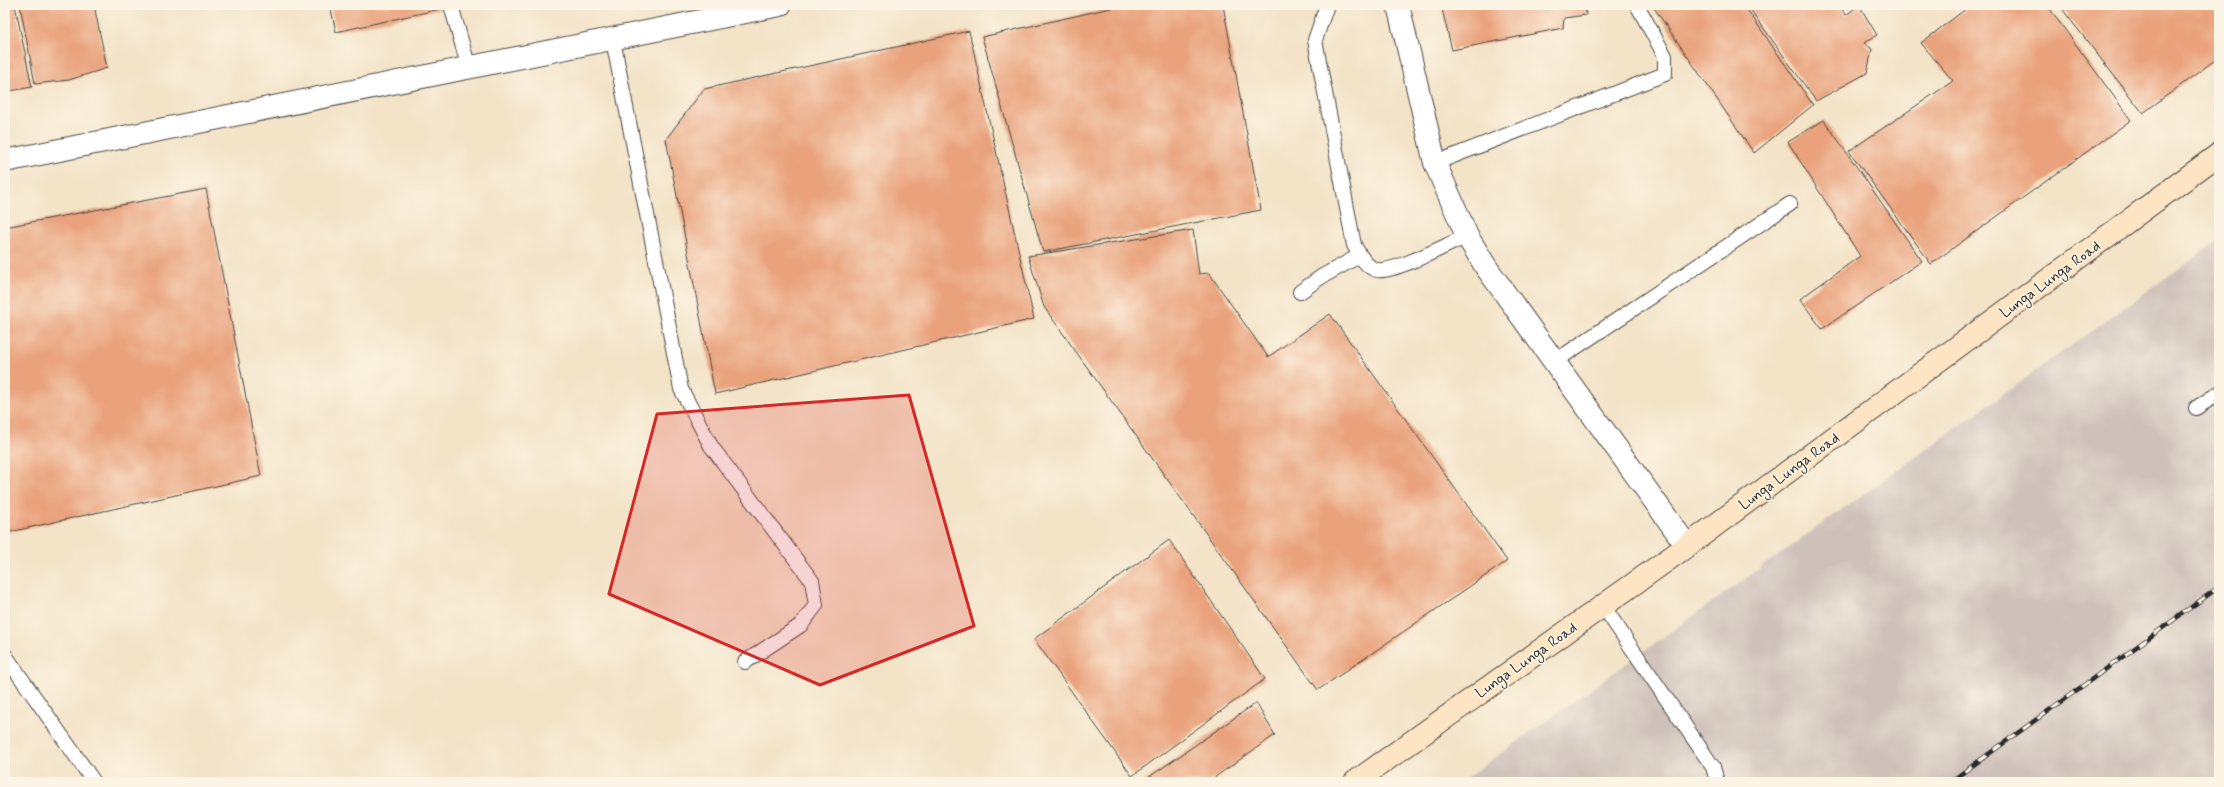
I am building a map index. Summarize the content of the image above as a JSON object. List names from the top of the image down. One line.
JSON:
{"streets":{"main road":["Lunga Lunga Road"]}}
